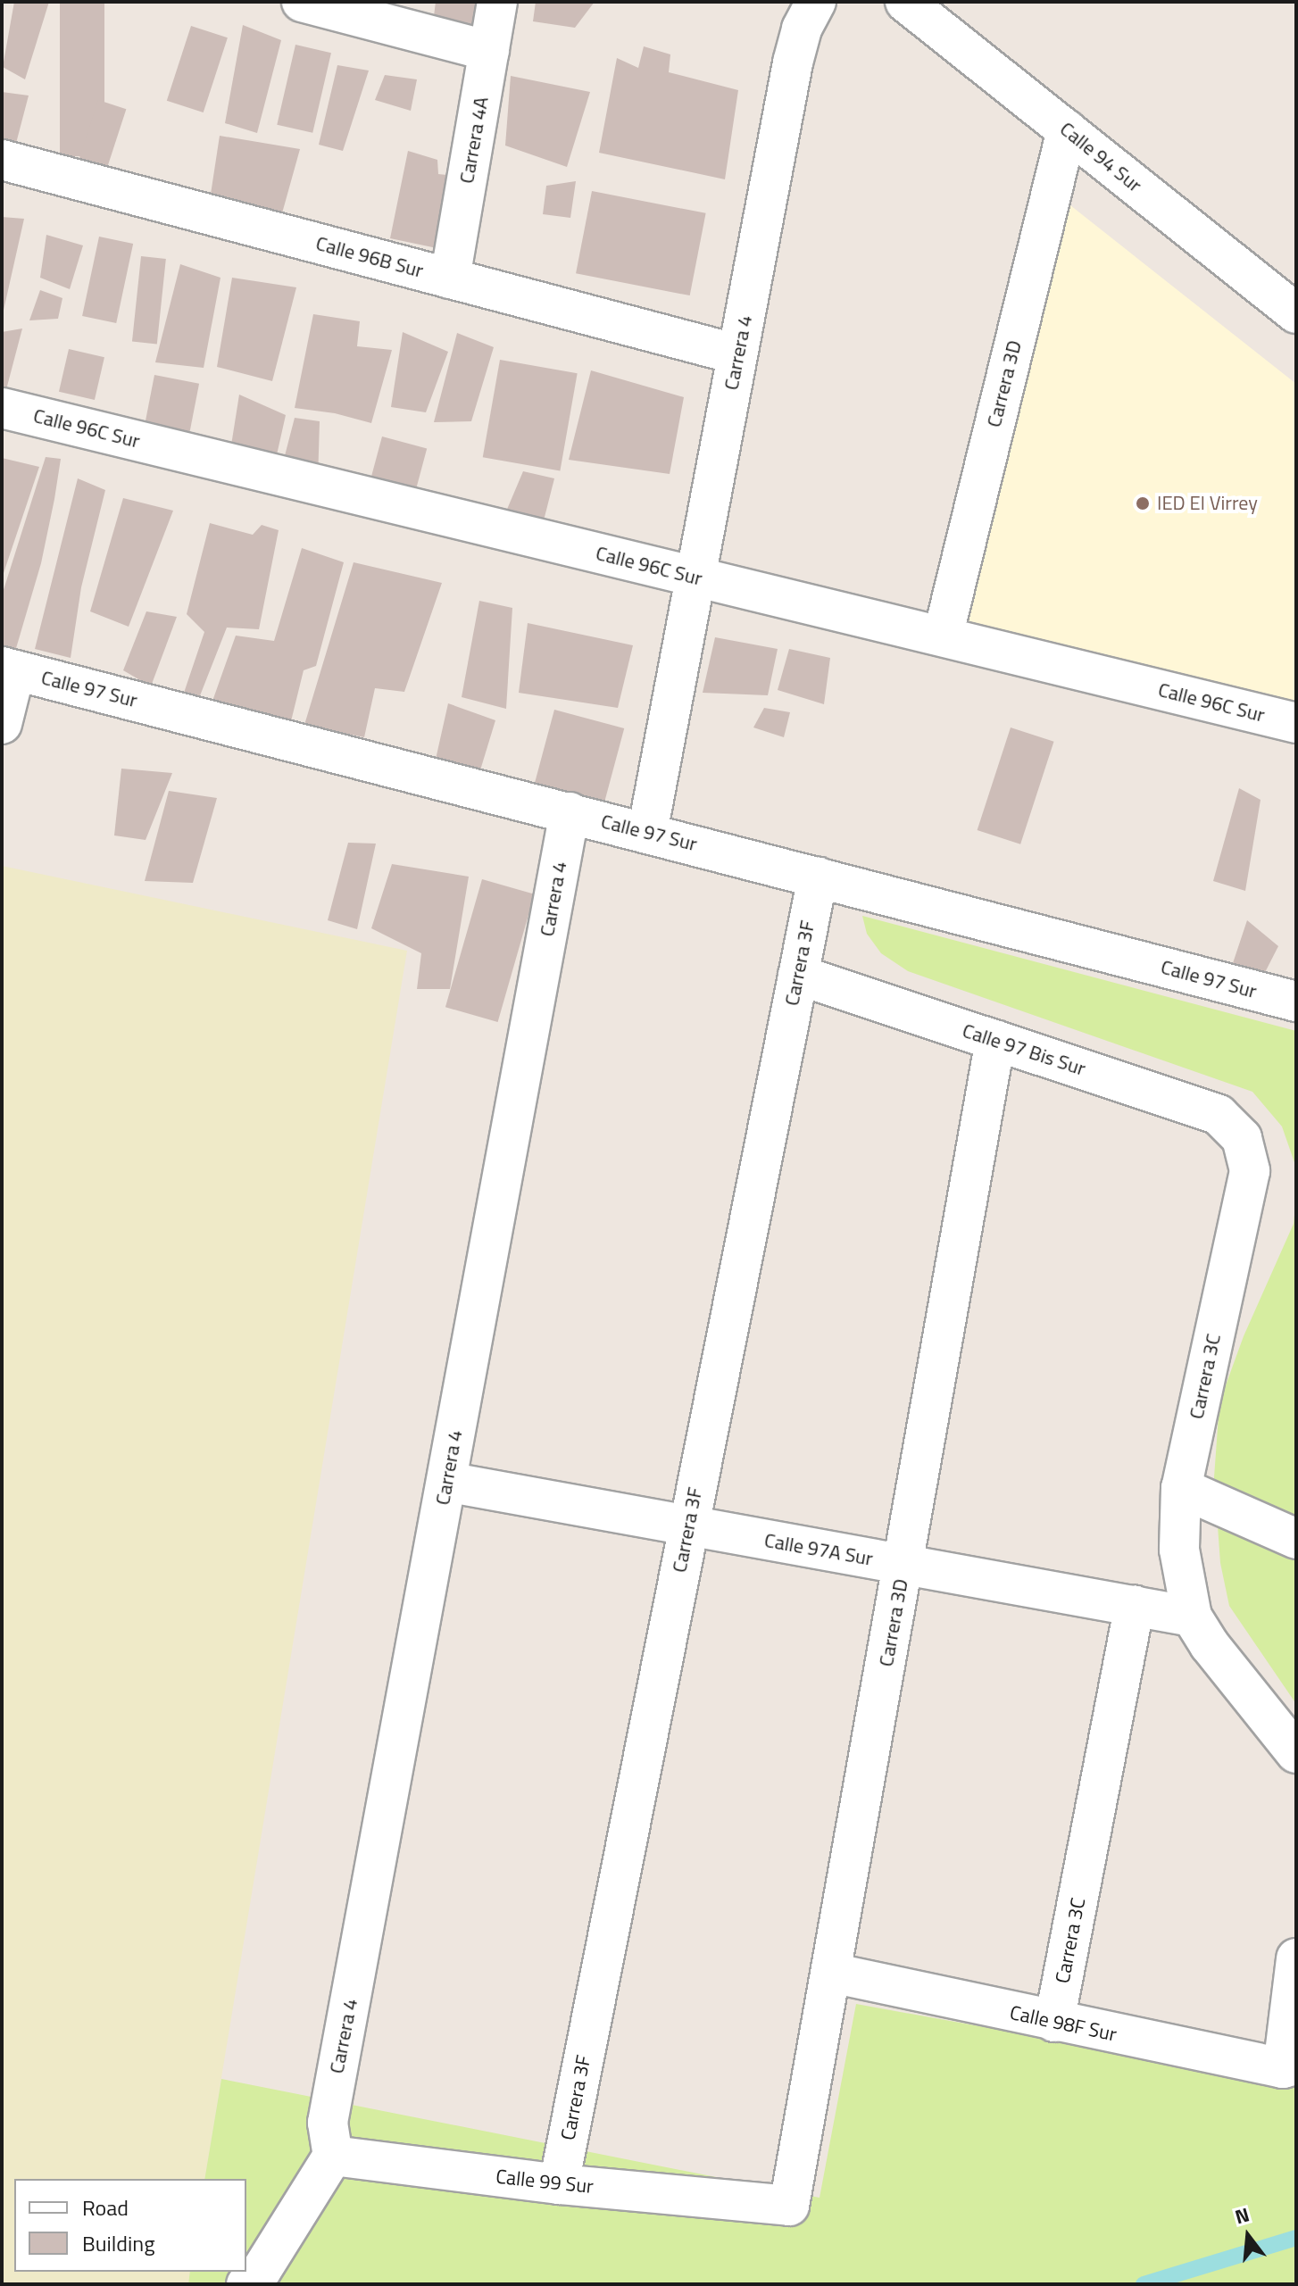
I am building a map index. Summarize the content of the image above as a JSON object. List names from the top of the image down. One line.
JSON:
{"streets":{"street":["Carrera 4A","Calle 94 Sur","Calle 96B Sur","Carrera 4","Carrera 3D","Calle 96C Sur","Calle 97 Sur","Carrera 3F","Calle 97 Bis Sur","Carrera 3C","Calle 97A Sur","Calle 98F Sur","Calle 99 Sur"]},"crossings":[["Carrera 4A","Calle 96B Sur"],["Calle 94 Sur","Carrera 3D"],["Calle 96B Sur","Carrera 4"],["Carrera 4","Calle 96C Sur"],["Carrera 4","Calle 97 Sur"],["Carrera 4","Calle 97A Sur"],["Carrera 4","Calle 99 Sur"],["Carrera 3D","Calle 96C Sur"],["Carrera 3D","Calle 97 Bis Sur"],["Carrera 3D","Calle 97A Sur"],["Carrera 3D","Calle 98F Sur"],["Carrera 3D","Calle 99 Sur"],["Calle 97 Sur","Carrera 3F"],["Carrera 3F","Calle 97 Bis Sur"],["Carrera 3F","Calle 97A Sur"],["Carrera 3F","Calle 99 Sur"],["Calle 97 Bis Sur","Carrera 3C"],["Carrera 3C","Calle 97A Sur"],["Carrera 3C","Calle 98F Sur"]],"places":["IED El Virrey"],"legend":["Road","Building"],"north":"top"}
